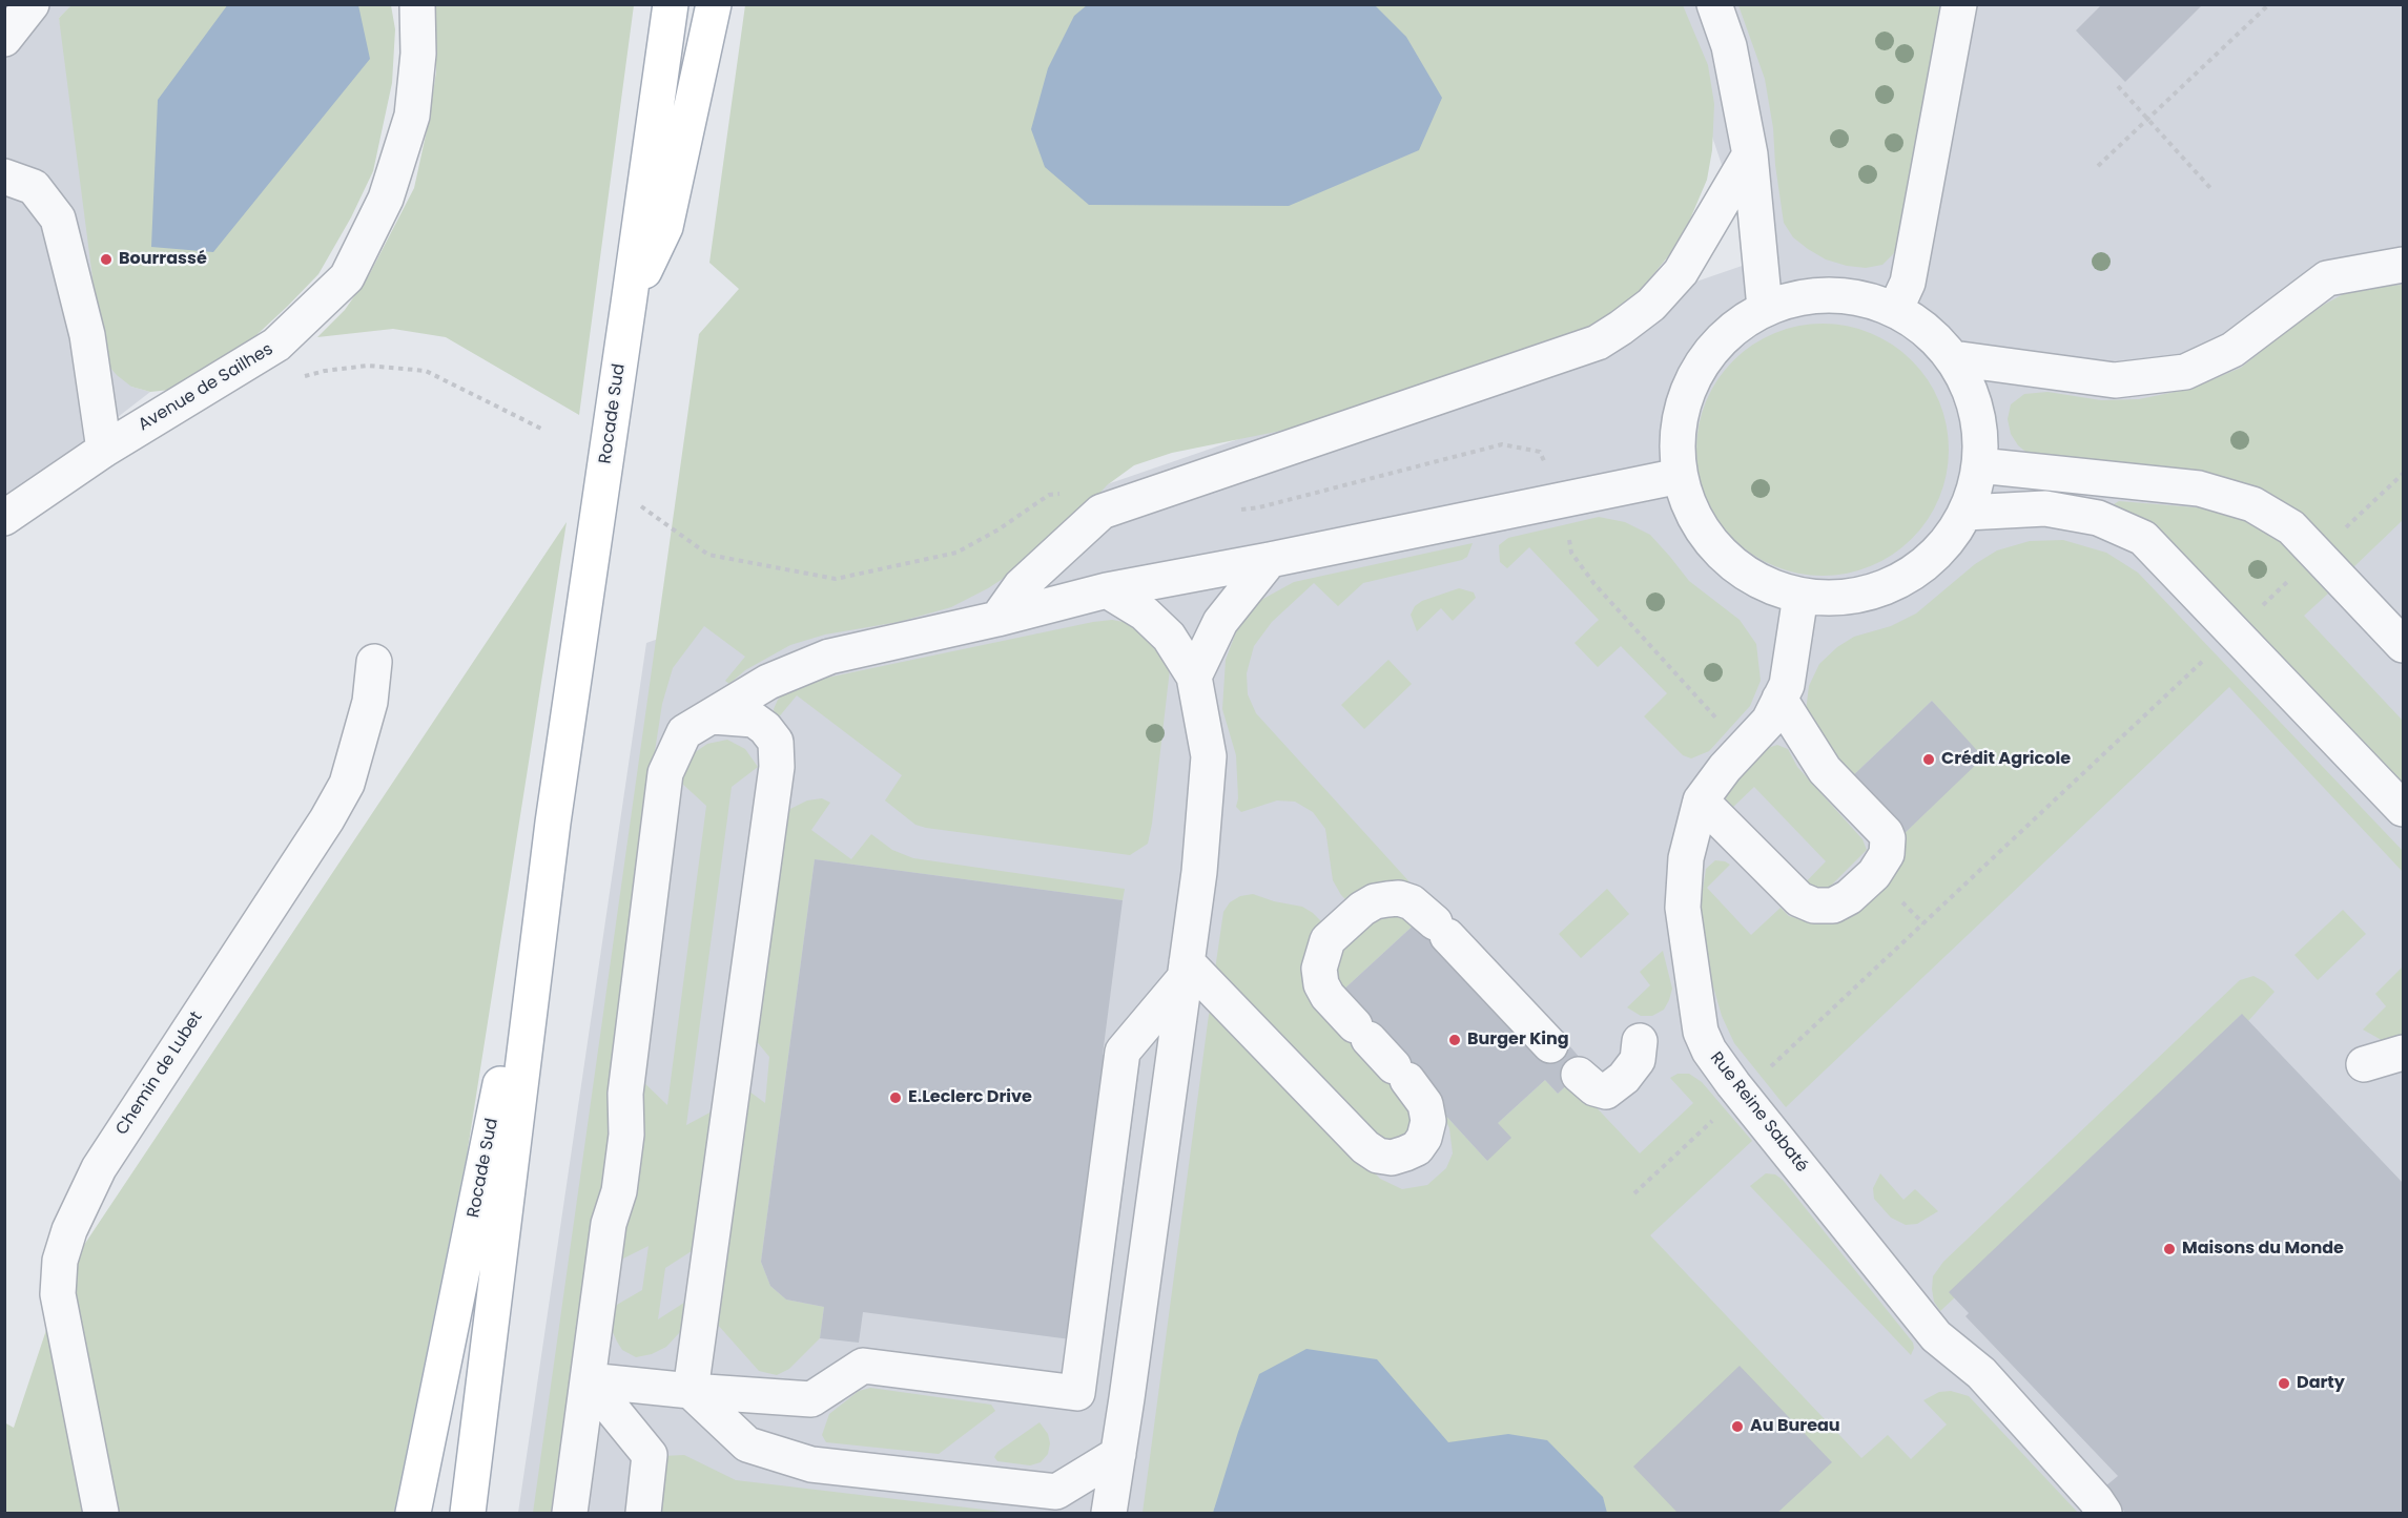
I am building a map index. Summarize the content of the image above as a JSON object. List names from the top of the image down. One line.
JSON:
{"streets":{"main road":["Rocade Sud"],"street":["Avenue de Sailhes","Chemin de Lubet","Rue Reine Sabaté"]},"places":["Bourrassé","Crédit Agricole","Burger King","E.Leclerc Drive","Maisons du Monde","Darty","Au Bureau"]}
